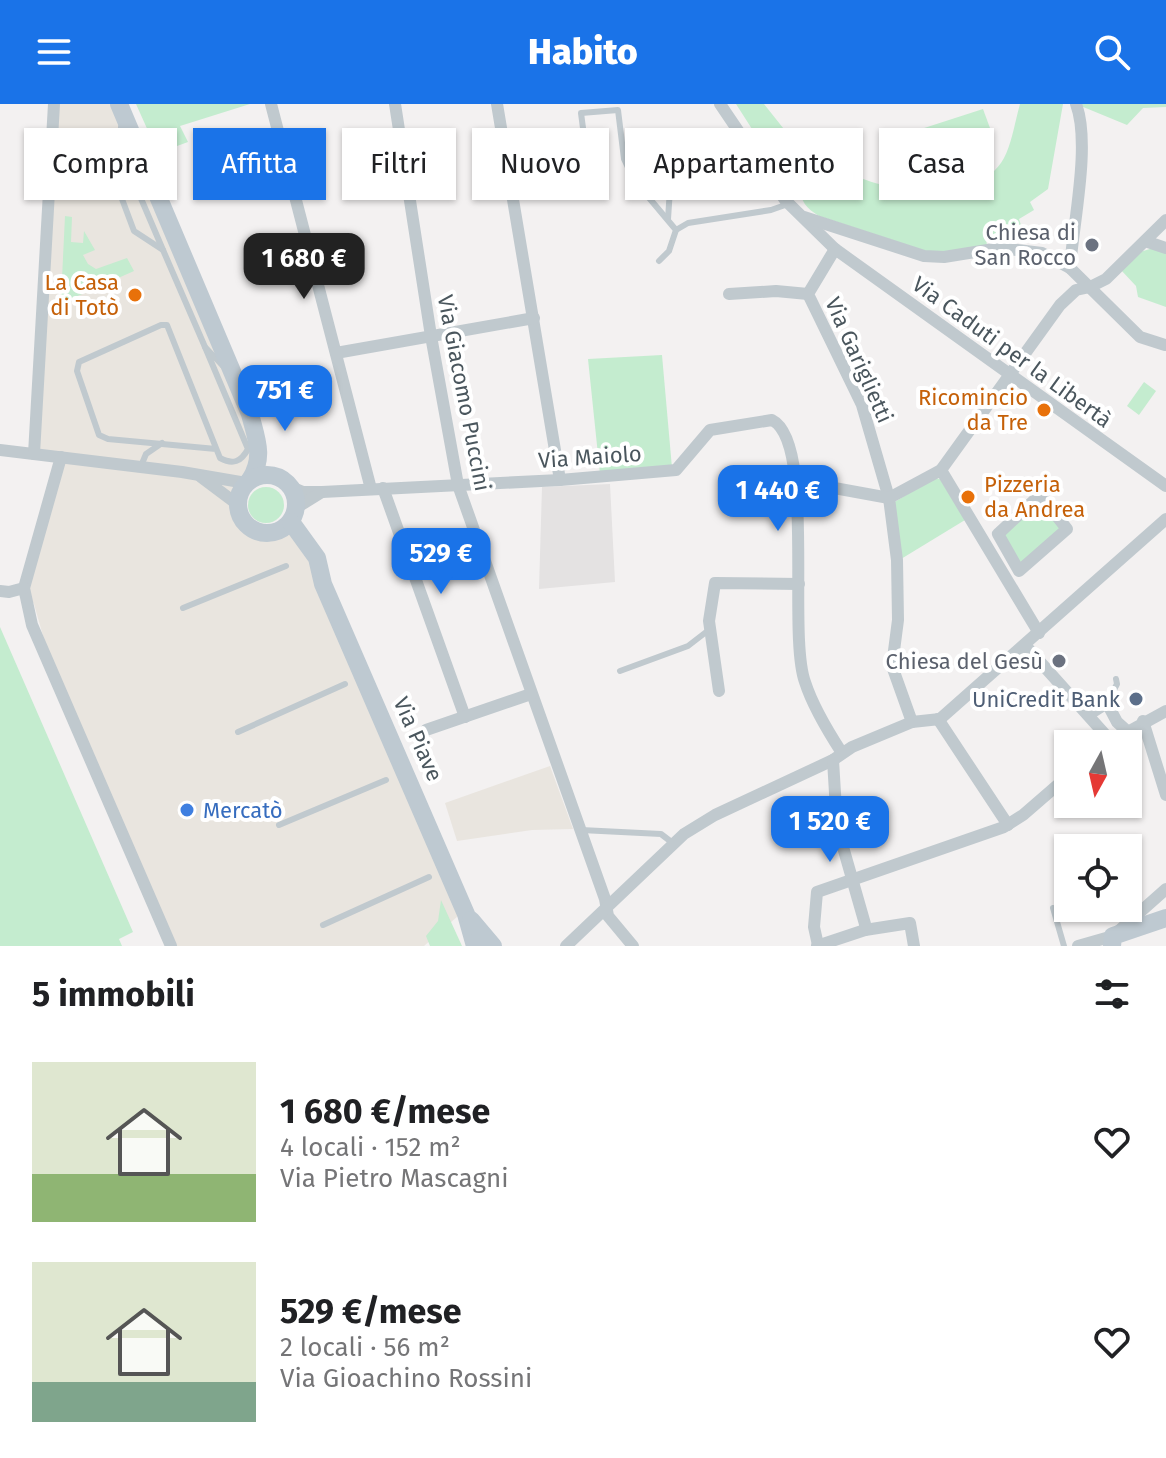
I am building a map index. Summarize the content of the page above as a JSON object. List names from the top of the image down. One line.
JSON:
{"streets":{"main road":["Via Piave"],"street":["Via Caduti per la Libertà","Via Gariglietti","Via Giacomo Puccini","Via Maiolo"]},"crossings":[["Via Caduti per la Libertà","Via Gariglietti"],["Via Giacomo Puccini","Via Maiolo"],["Via Maiolo","Via Piave"]],"places":["Chiesa di San Rocco","La Casa di Totò","Ricomincio da Tre","Pizzeria da Andrea","Chiesa del Gesù","UniCredit Bank","Mercatò"],"north":"bottom","page":{"header":"Habito","chip":["Compra","Affitta","Filtri","Nuovo","Appartamento","Casa"],"price":["1 680 €","751 €","1 440 €","529 €","1 520 €"],"heading":"5 immobili","list":[{"name":"1 680 €/mese","note":"4 locali · 152 m² · Via Pietro Mascagni"},{"name":"529 €/mese","note":"2 locali · 56 m² · Via Gioachino Rossini"}]}}
